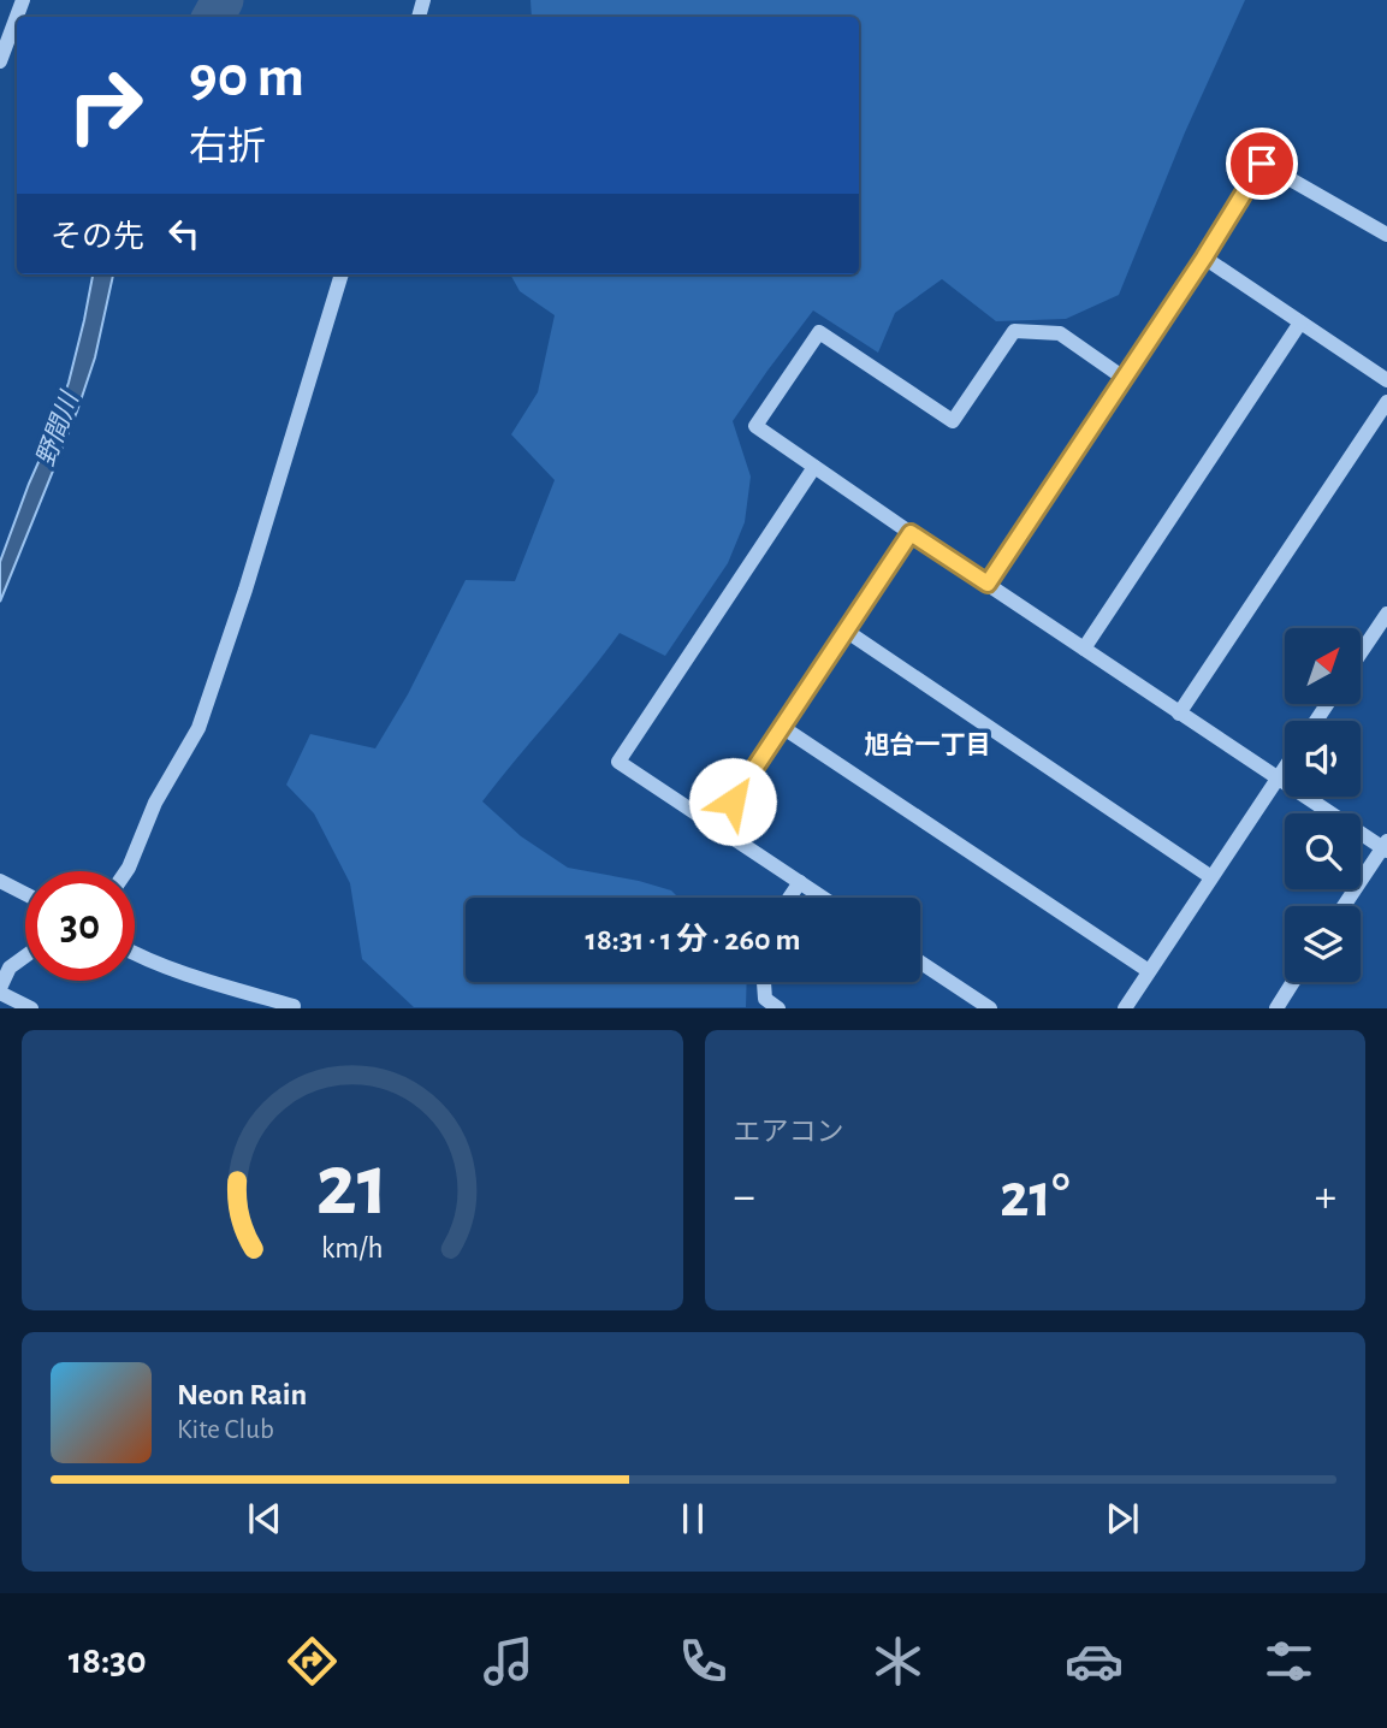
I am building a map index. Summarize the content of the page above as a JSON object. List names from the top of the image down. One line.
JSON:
{"districts":["旭台一丁目"],"water":["野間川"],"north":"top right","page":{"turn":["90 m","右折"],"then":"その先","limit":"30","trip":"18:31 · 1 分 · 260 m","tile":"エアコン","heat":["−","21°","+"],"song":["Neon Rain","Kite Club"],"tabs":"18:30","gauge":["21","km/h"]}}
